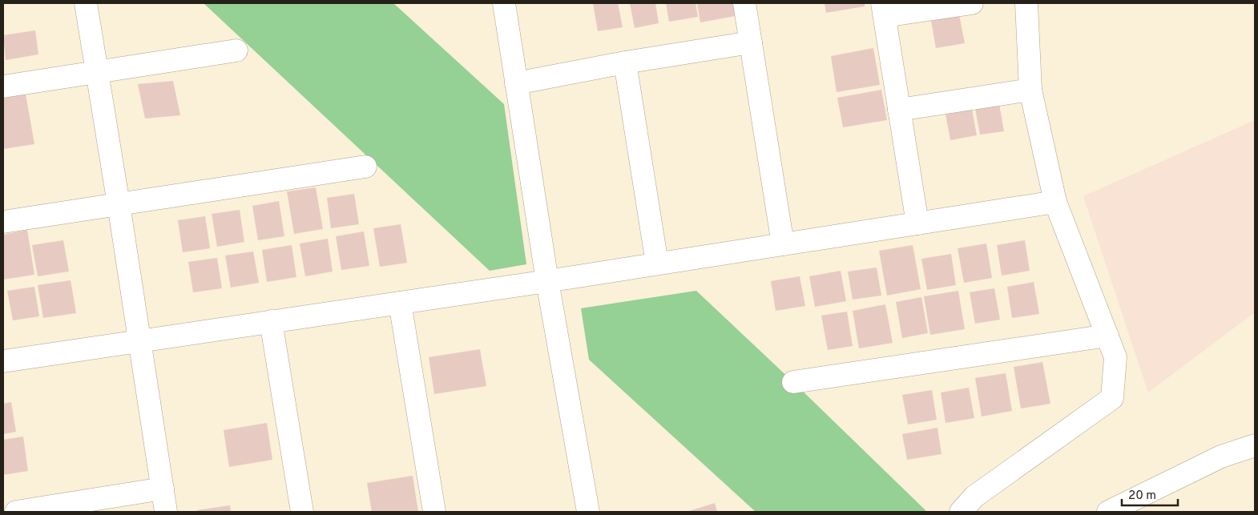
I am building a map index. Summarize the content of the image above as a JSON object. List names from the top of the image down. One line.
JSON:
{"scale_bar":"20 m"}
